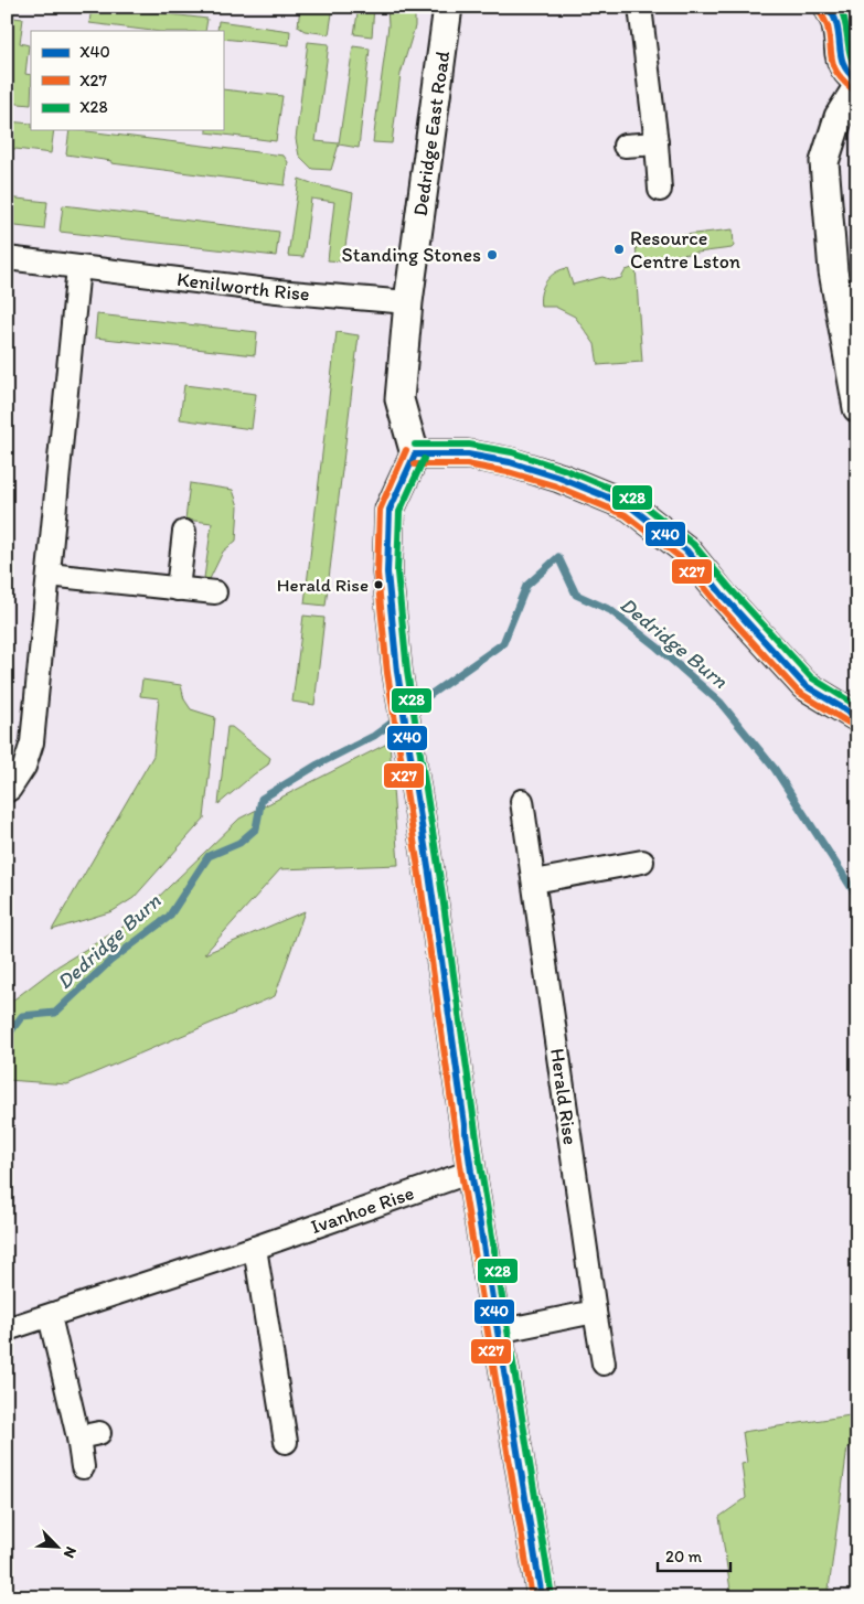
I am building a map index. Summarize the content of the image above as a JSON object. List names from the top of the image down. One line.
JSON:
{"streets":{"street":["Dedridge East Road","Kenilworth Rise","Herald Rise","Ivanhoe Rise"]},"crossings":[["Dedridge East Road","Kenilworth Rise"]],"water":["Dedridge Burn"],"places":["Resource Centre Lston","Standing Stones","Herald Rise"],"lines":["transit line X40","transit line X28","transit line X27"],"legend":["X40","X27","X28"],"scale_bar":"20 m","north":"bottom right"}
